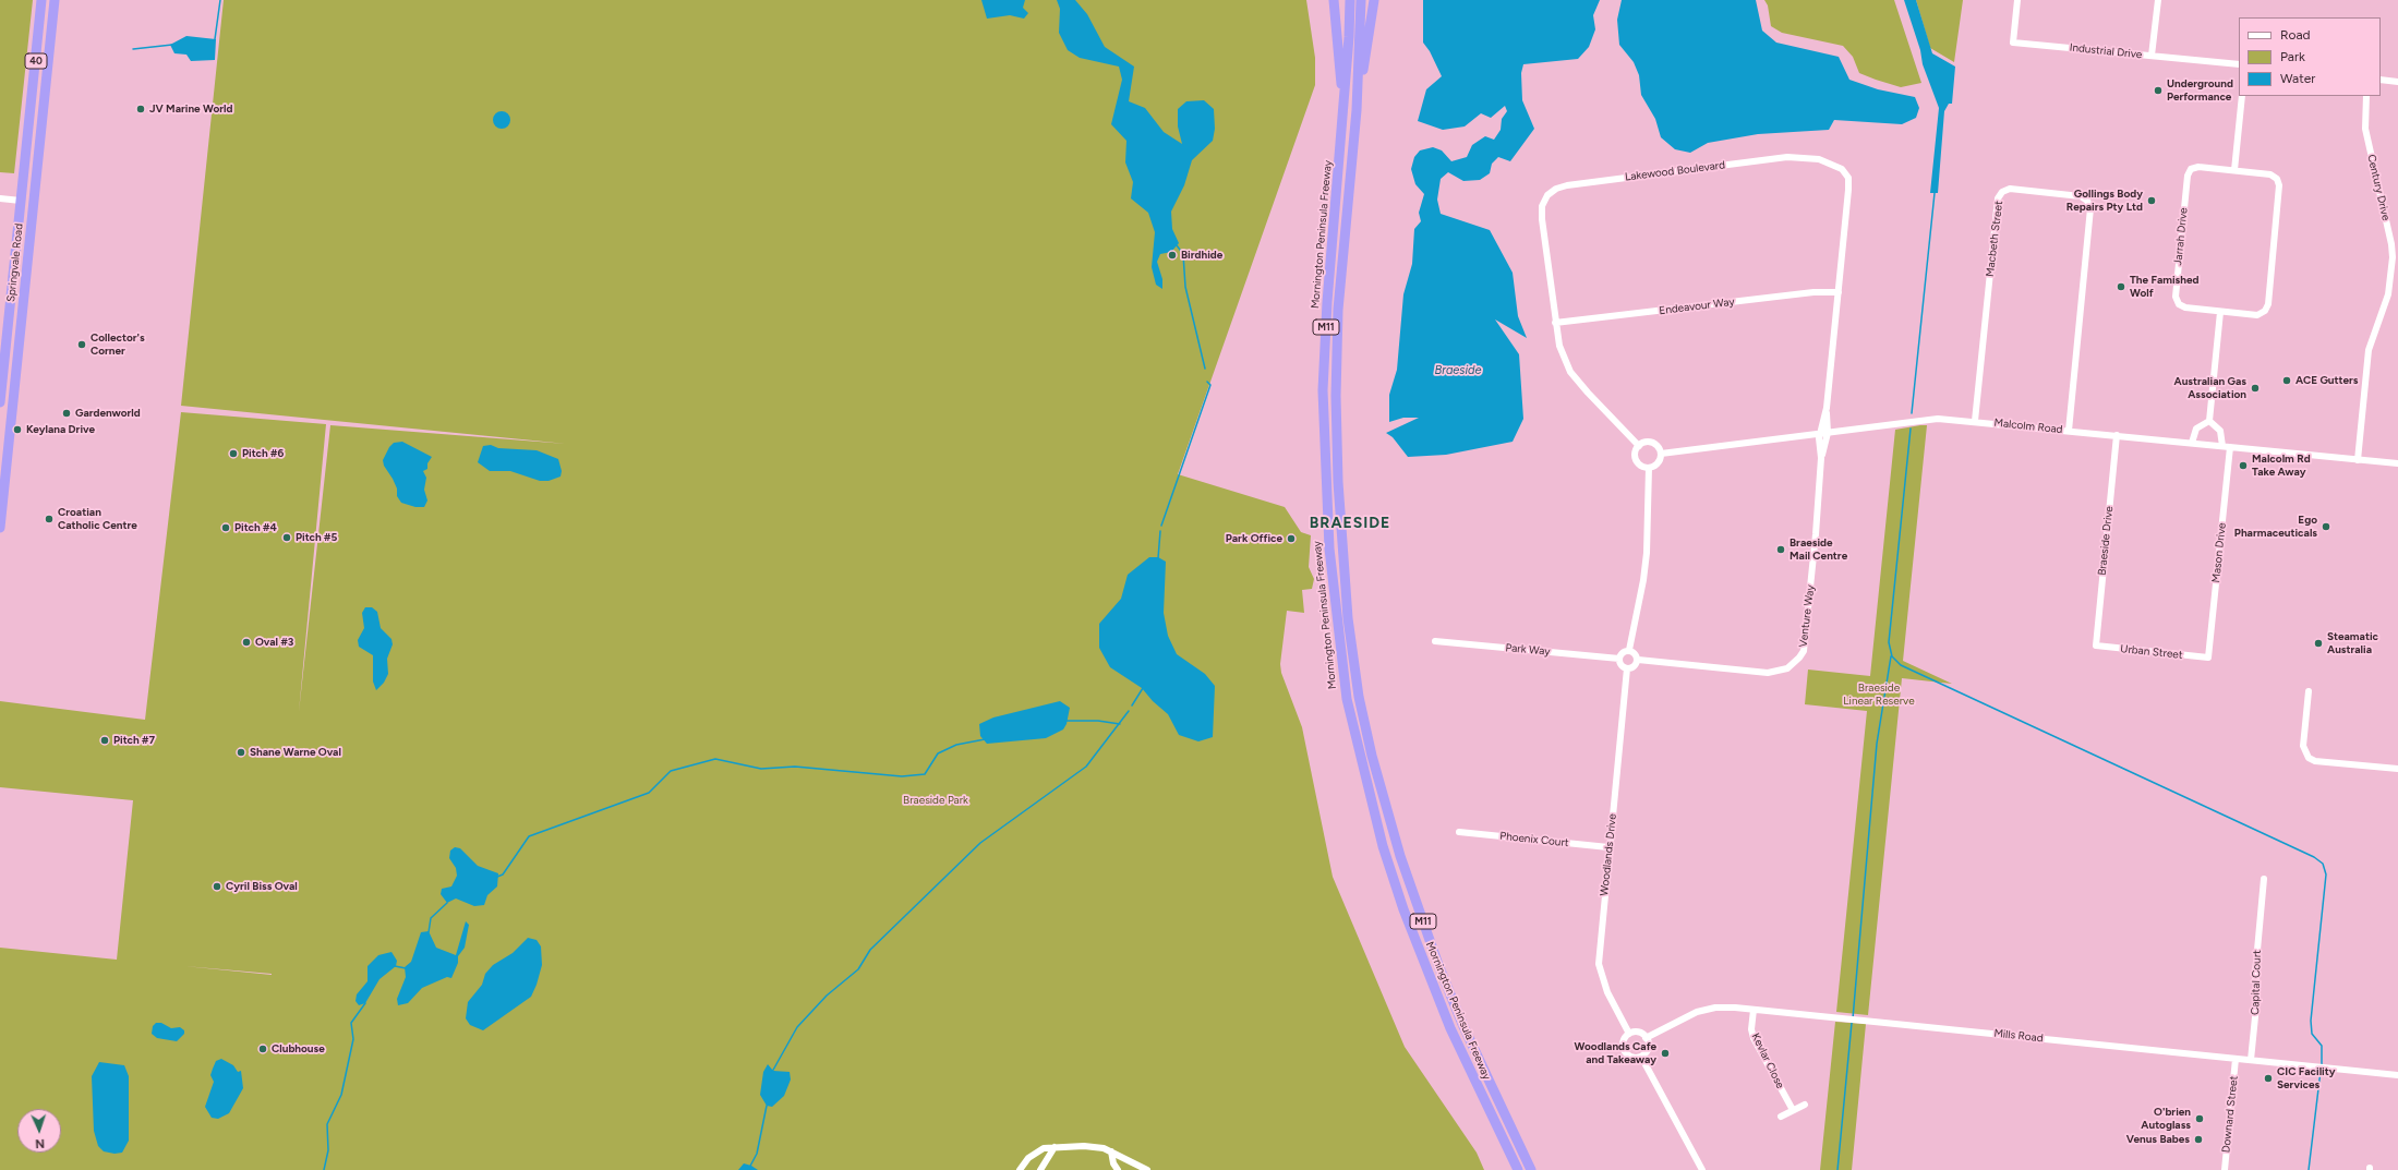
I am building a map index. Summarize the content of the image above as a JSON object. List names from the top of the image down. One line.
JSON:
{"streets":{"highway":["40","Mornington Peninsula Freeway","Springvale Road","M11"],"street":["Industrial Drive","Lakewood Boulevard","Century Drive","Jarrah Drive","Macbeth Street","Endeavour Way","Malcolm Road","Braeside Drive","Mason Drive","Venture Way","Park Way","Urban Street","Phoenix Court","Woodlands Drive","Capital Court","Mills Road","Kevlar Close","Downard Street"]},"crossings":[["Lakewood Boulevard","Endeavour Way"],["Lakewood Boulevard","Malcolm Road"],["Lakewood Boulevard","Venture Way"],["Century Drive","Malcolm Road"],["Macbeth Street","Malcolm Road"],["Malcolm Road","Braeside Drive"],["Malcolm Road","Mason Drive"],["Malcolm Road","Venture Way"],["Braeside Drive","Urban Street"],["Mason Drive","Urban Street"],["Venture Way","Park Way"],["Venture Way","Woodlands Drive"],["Park Way","Woodlands Drive"],["Phoenix Court","Woodlands Drive"],["Woodlands Drive","Mills Road"],["Capital Court","Mills Road"],["Mills Road","Kevlar Close"],["Mills Road","Downard Street"]],"districts":["BRAESIDE"],"water":["Braeside"],"parks":["Braeside Linear Reserve","Braeside Park"],"places":["Underground Performance","JV Marine World","Gollings Body Repairs Pty Ltd","Birdhide","The Famished Wolf","Collector's Corner","ACE Gutters","Australian Gas Association","Gardenworld","Keylana Drive","Pitch #6","Malcolm Rd Take Away","Croatian Catholic Centre","Ego Pharmaceuticals","Pitch #4","Pitch #5","Park Office","Braeside Mail Centre","Oval #3","Steamatic Australia","Pitch #7","Shane Warne Oval","Cyril Biss Oval","Clubhouse","Woodlands Cafe and Takeaway","CIC Facility Services","O'brien Autoglass","Venus Babes"],"legend":["Road","Park","Water"],"north":"bottom"}
